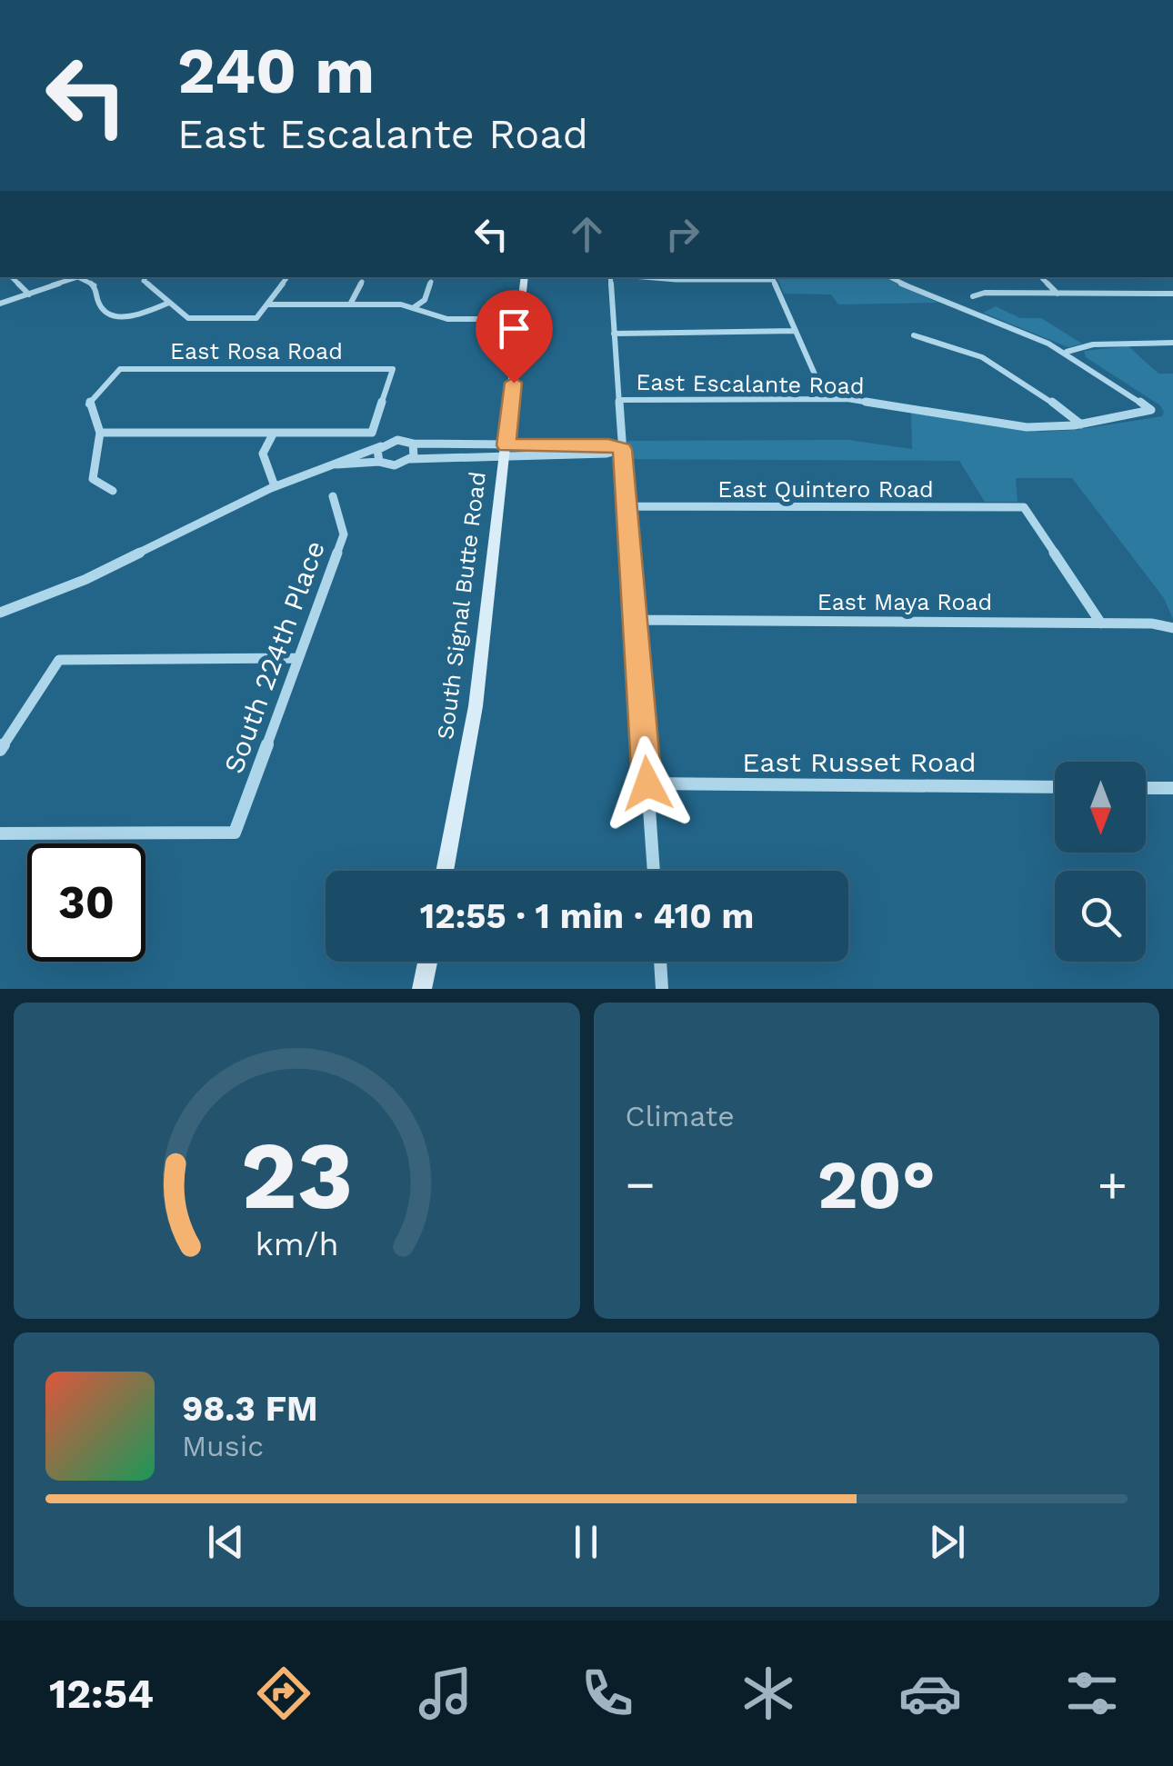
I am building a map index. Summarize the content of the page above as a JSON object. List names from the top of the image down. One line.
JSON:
{"streets":{"street":["East Rosa Road","East Escalante Road","East Quintero Road","East Maya Road","South Signal Butte Road","South 224th Place","East Russet Road"]},"crossings":[["East Quintero Road","East Maya Road"]],"north":"bottom","page":{"turn":["240 m","East Escalante Road"],"limit":"30","trip":"12:55 · 1 min · 410 m","tile":"Climate","heat":["−","20°","+"],"song":["98.3 FM","Music"],"tabs":"12:54","gauge":["23","km/h"]}}
